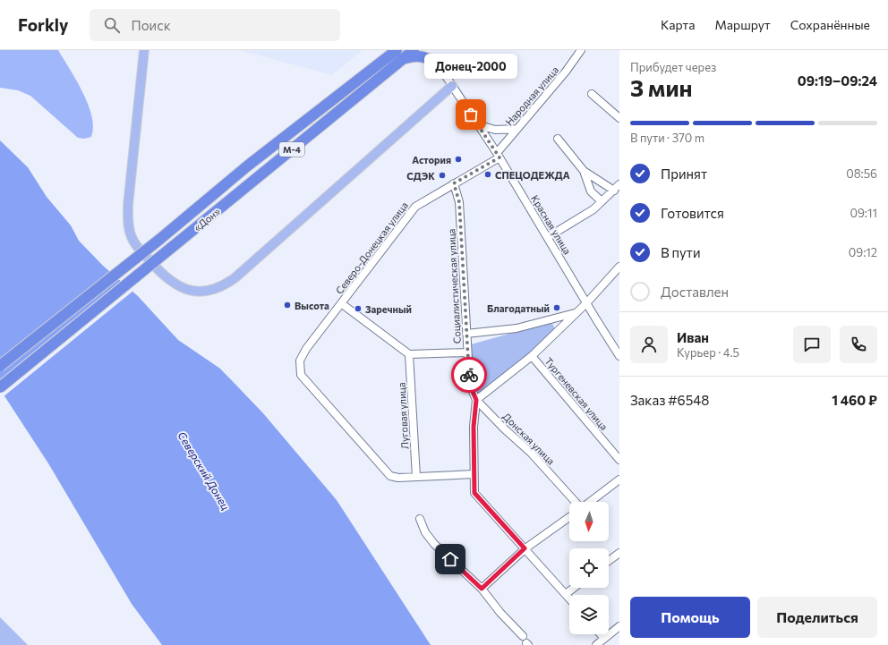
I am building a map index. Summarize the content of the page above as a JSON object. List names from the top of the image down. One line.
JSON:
{"streets":{"highway":["М-4","«Дон»"],"street":["Народная улица","Красная улица","Северо-Донецкая улица","Социалистическая улица","Тургеневская улица","Луговая улица","Донская улица"]},"crossings":[["Народная улица","Красная улица"],["Народная улица","Северо-Донецкая улица"],["Красная улица","Северо-Донецкая улица"],["Северо-Донецкая улица","Социалистическая улица"],["Северо-Донецкая улица","Луговая улица"],["Социалистическая улица","Донская улица"]],"water":["Северский Донец"],"places":["Донец-2000","Астория","СПЕЦОДЕЖДА","СДЭК","Высота","Благодатный","Заречный"],"north":"bottom","page":{"header":"Forkly","search":"Поиск","nav":["Карта","Маршрут","Сохранённые"],"heading":["3 мин","Прибудет через","09:19–09:24"],"panel":["Иван","Курьер · 4.5","Заказ #6548","1 460 ₽"],"bubble":"Донец-2000","bar":"В пути · 370 m","list":[["Принят","08:56"],["Готовится","09:11"],["В пути","09:12"],"Доставлен"],"buttons":["Помощь","Поделиться"]}}
